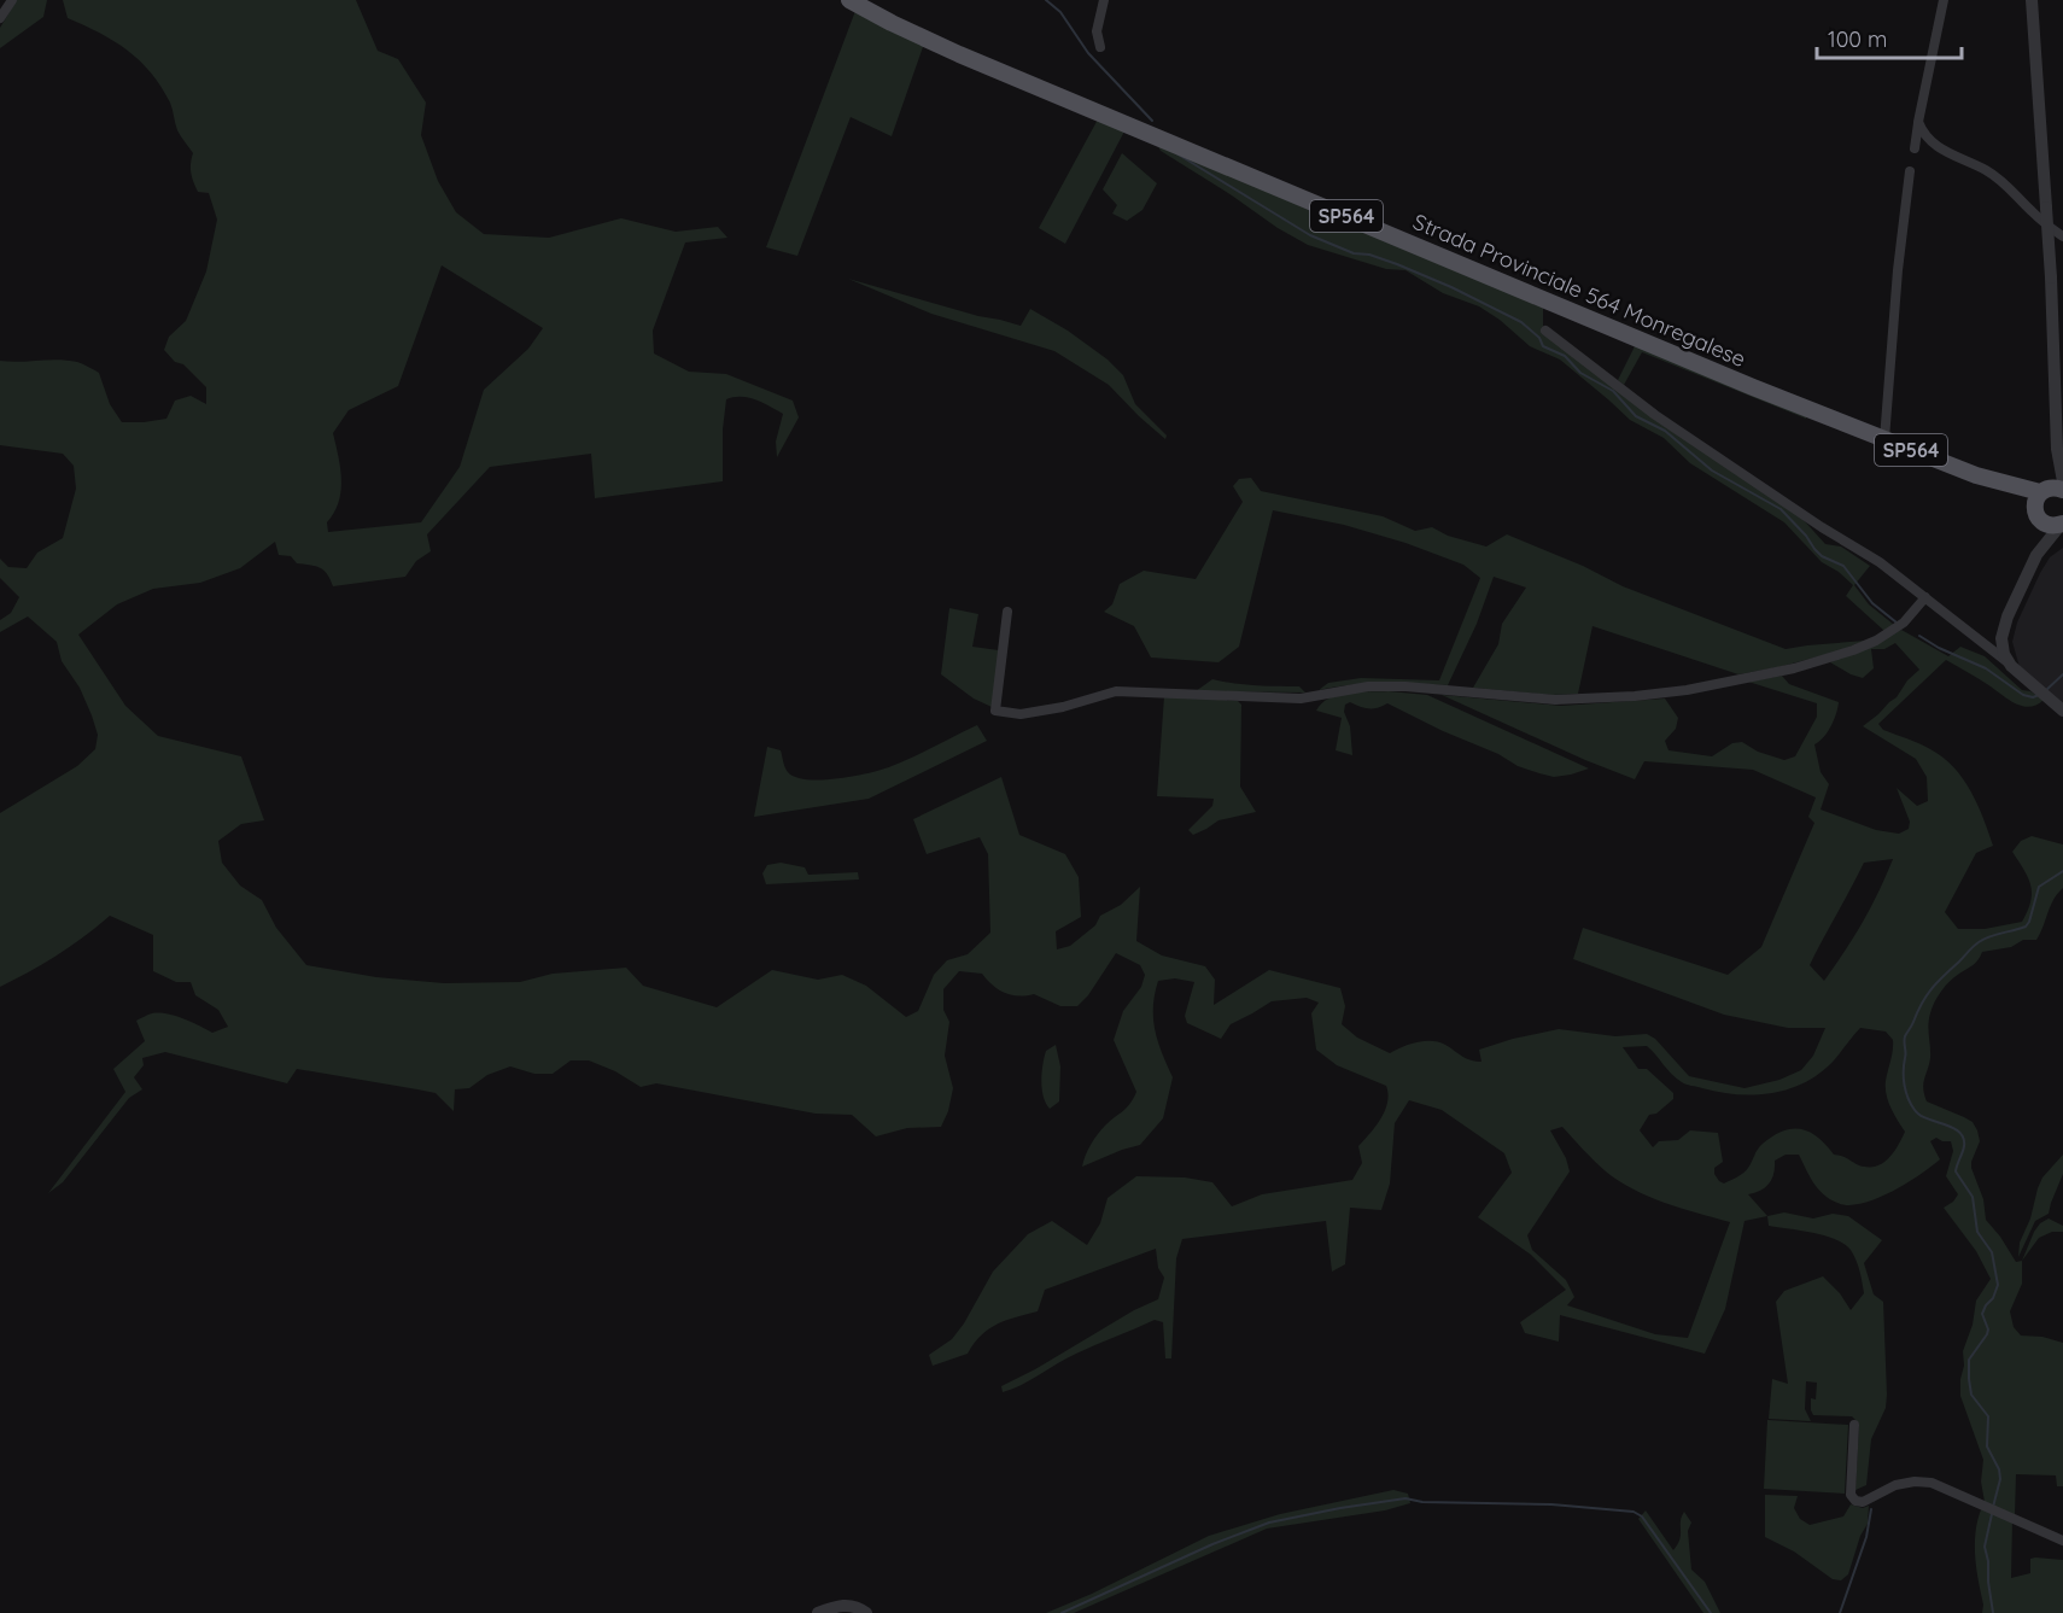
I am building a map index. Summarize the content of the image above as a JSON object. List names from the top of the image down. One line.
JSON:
{"streets":{"main road":["SP564","Strada Provinciale 564 Monregalese"]},"scale_bar":"100 m"}
